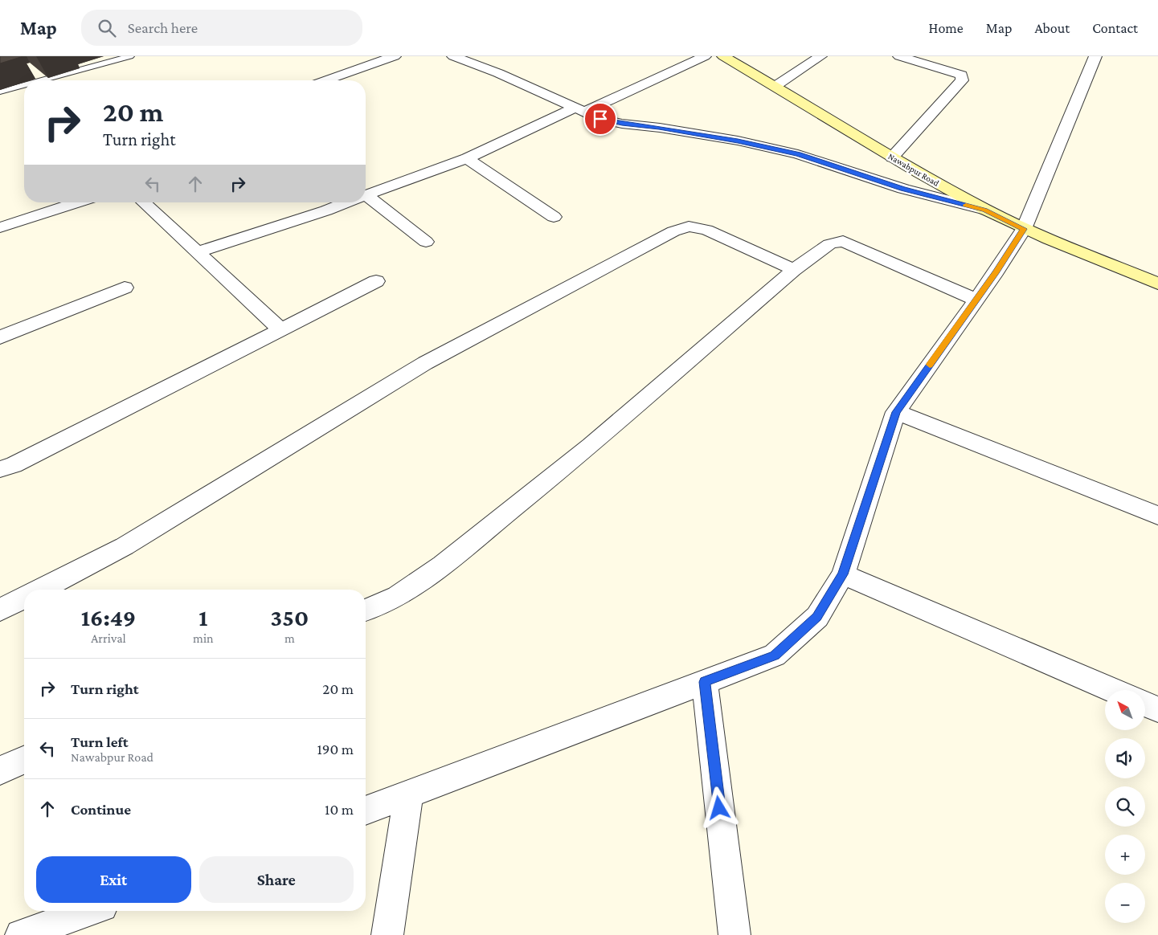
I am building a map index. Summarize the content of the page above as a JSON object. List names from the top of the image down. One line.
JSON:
{"streets":{"street":["Nawabpur Road"]},"north":"top left","page":{"header":"Map","search":"Search here","nav":["Home","Map","About","Contact"],"turn":["20 m","Turn right"],"eta":["16:49","Arrival","1","min","350","m"],"list":[{"name":"Turn right","value":"20 m"},{"name":"Turn left","note":"Nawabpur Road","value":"190 m"},{"name":"Continue","value":"10 m"}],"map_buttons":["+","−"],"buttons":["Exit","Share"]}}
